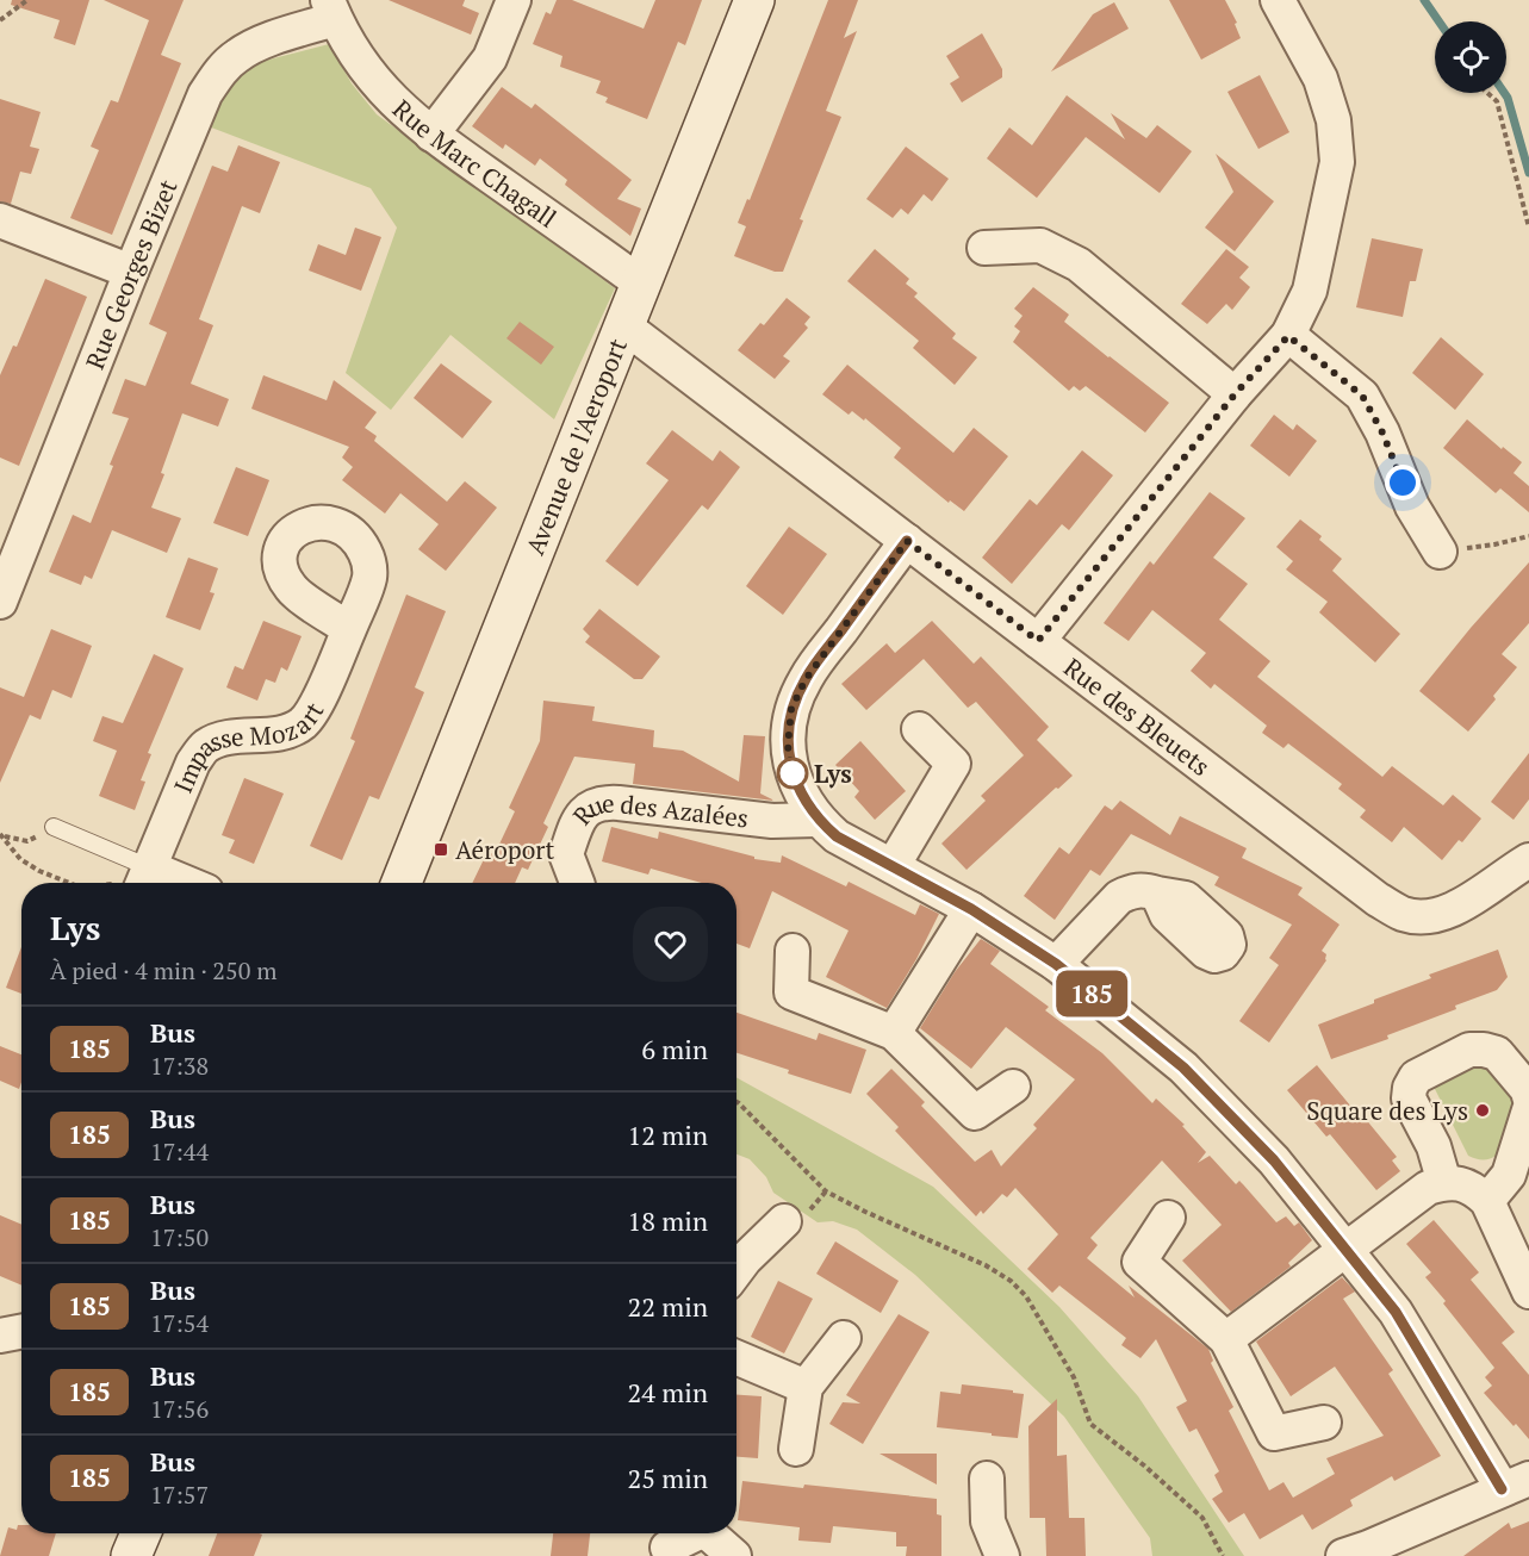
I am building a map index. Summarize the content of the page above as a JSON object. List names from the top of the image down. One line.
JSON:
{"streets":{"street":["Rue Marc Chagall","Rue Georges Bizet","Avenue de l'Aeroport","Rue des Bleuets","Impasse Mozart","Rue des Azalées"]},"crossings":[["Rue Marc Chagall","Rue Georges Bizet"],["Rue Marc Chagall","Avenue de l'Aeroport"],["Avenue de l'Aeroport","Rue des Bleuets"]],"places":{"other":["Lys","Square des Lys"],"transit":["Aéroport"]},"lines":["bus line 185"],"page":{"on_map":"185","heading":["Lys","À pied · 4 min · 250 m"],"list":[{"mark":"185","name":"Bus","note":"17:38","value":"6 min"},{"mark":"185","name":"Bus","note":"17:44","value":"12 min"},{"mark":"185","name":"Bus","note":"17:50","value":"18 min"},{"mark":"185","name":"Bus","note":"17:54","value":"22 min"},{"mark":"185","name":"Bus","note":"17:56","value":"24 min"},{"mark":"185","name":"Bus","note":"17:57","value":"25 min"}]}}
